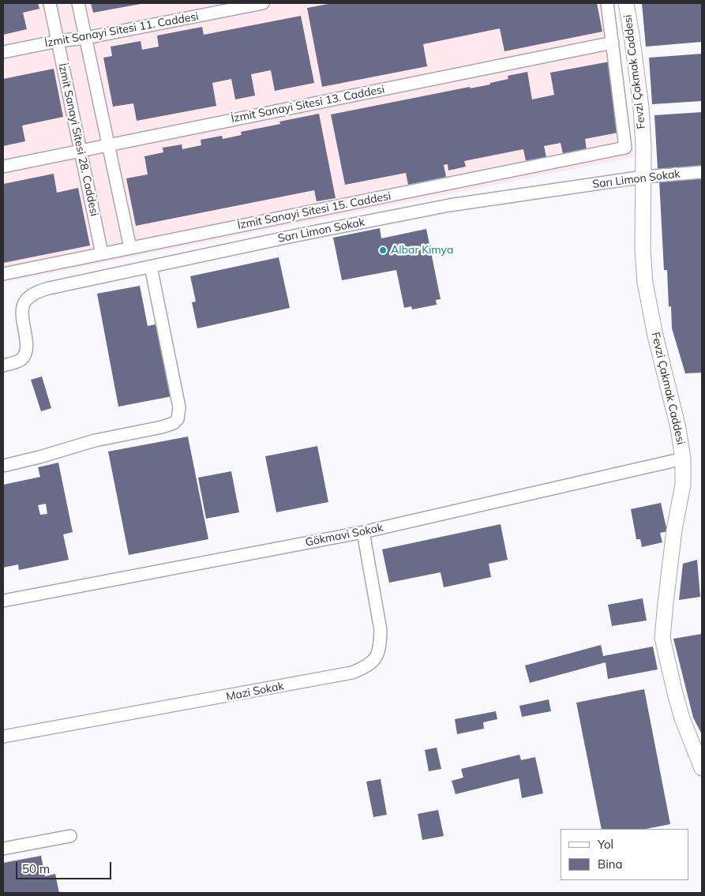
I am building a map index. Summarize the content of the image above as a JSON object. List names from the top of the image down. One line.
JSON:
{"streets":{"street":["İzmit Sanayi Sitesi 11. Caddesi","Fevzi Çakmak Caddesi","İzmit Sanayi Sitesi 13. Caddesi","İzmit Sanayi Sitesi 28. Caddesi","Sarı Limon Sokak","İzmit Sanayi Sitesi 15. Caddesi","Gökmavi Sokak","Mazi Sokak"]},"crossings":[["İzmit Sanayi Sitesi 11. Caddesi","İzmit Sanayi Sitesi 28. Caddesi"],["Fevzi Çakmak Caddesi","Sarı Limon Sokak"],["Fevzi Çakmak Caddesi","Gökmavi Sokak"],["İzmit Sanayi Sitesi 13. Caddesi","İzmit Sanayi Sitesi 28. Caddesi"],["İzmit Sanayi Sitesi 13. Caddesi","İzmit Sanayi Sitesi 15. Caddesi"],["İzmit Sanayi Sitesi 28. Caddesi","İzmit Sanayi Sitesi 15. Caddesi"],["Gökmavi Sokak","Mazi Sokak"]],"places":["Albar Kimya"],"legend":["Yol","Bina"],"scale_bar":"50 m"}
